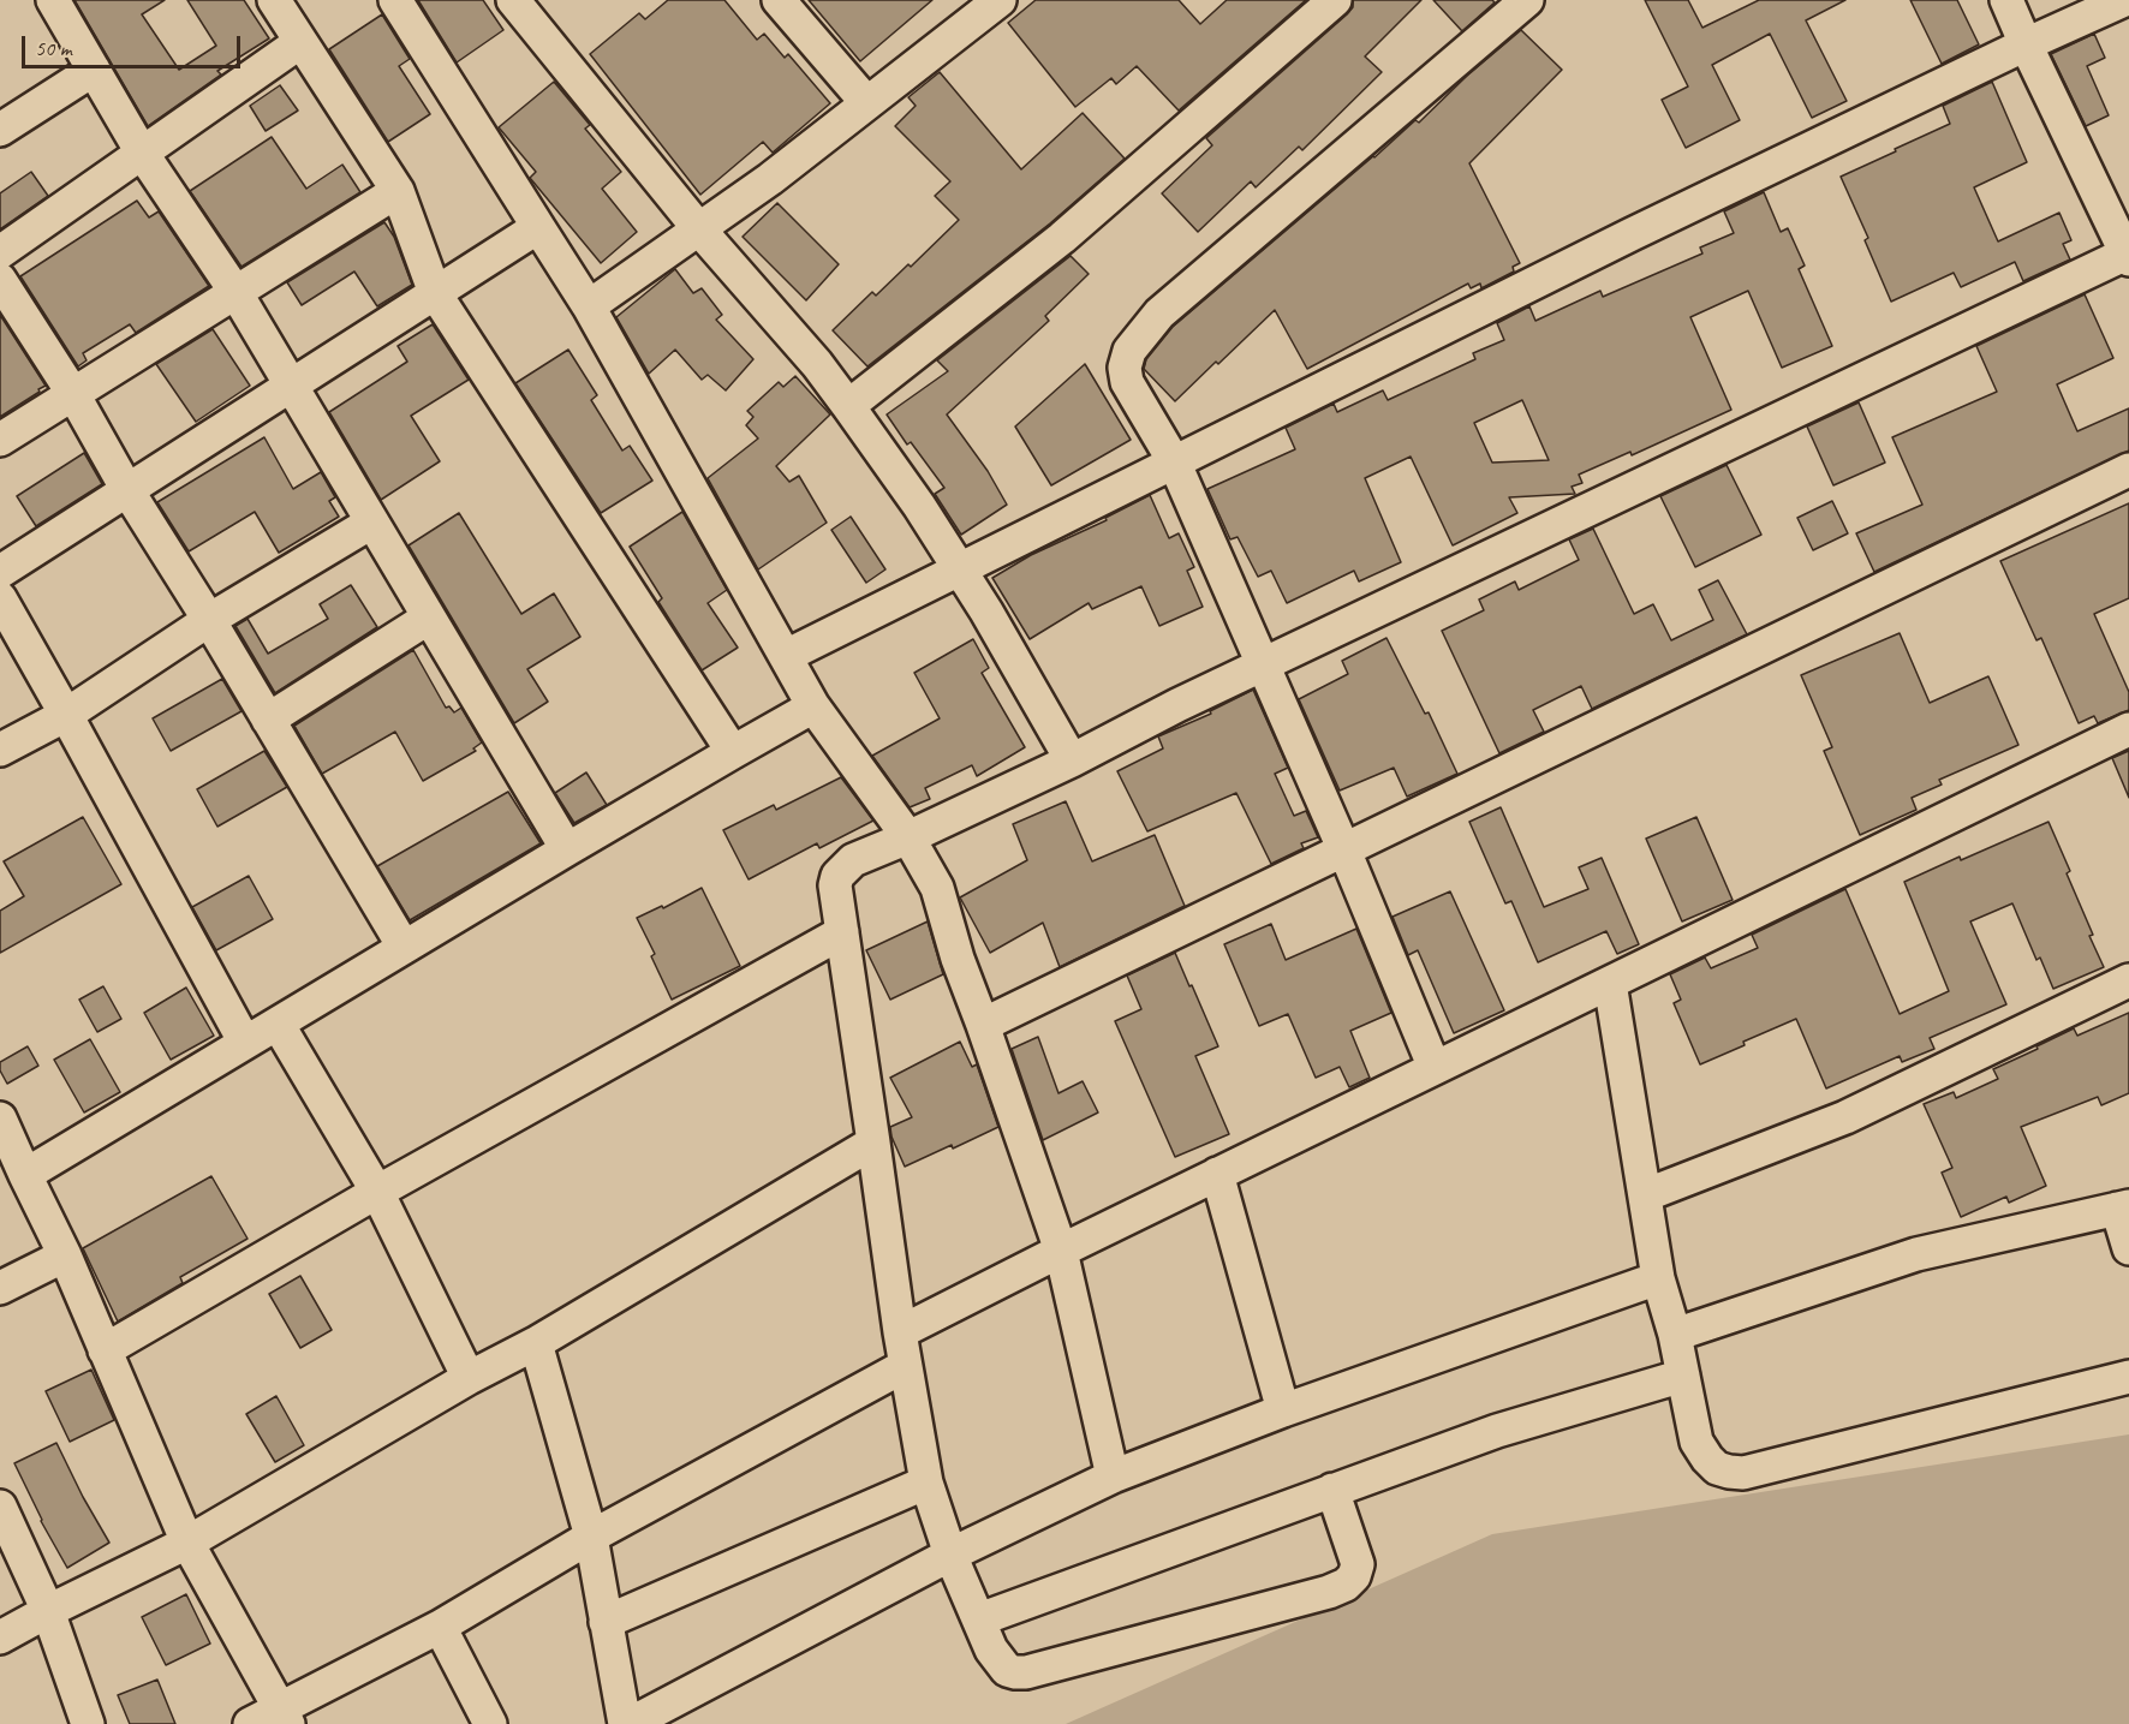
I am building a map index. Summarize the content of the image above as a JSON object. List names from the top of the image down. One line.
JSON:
{"scale_bar":"50 m"}
